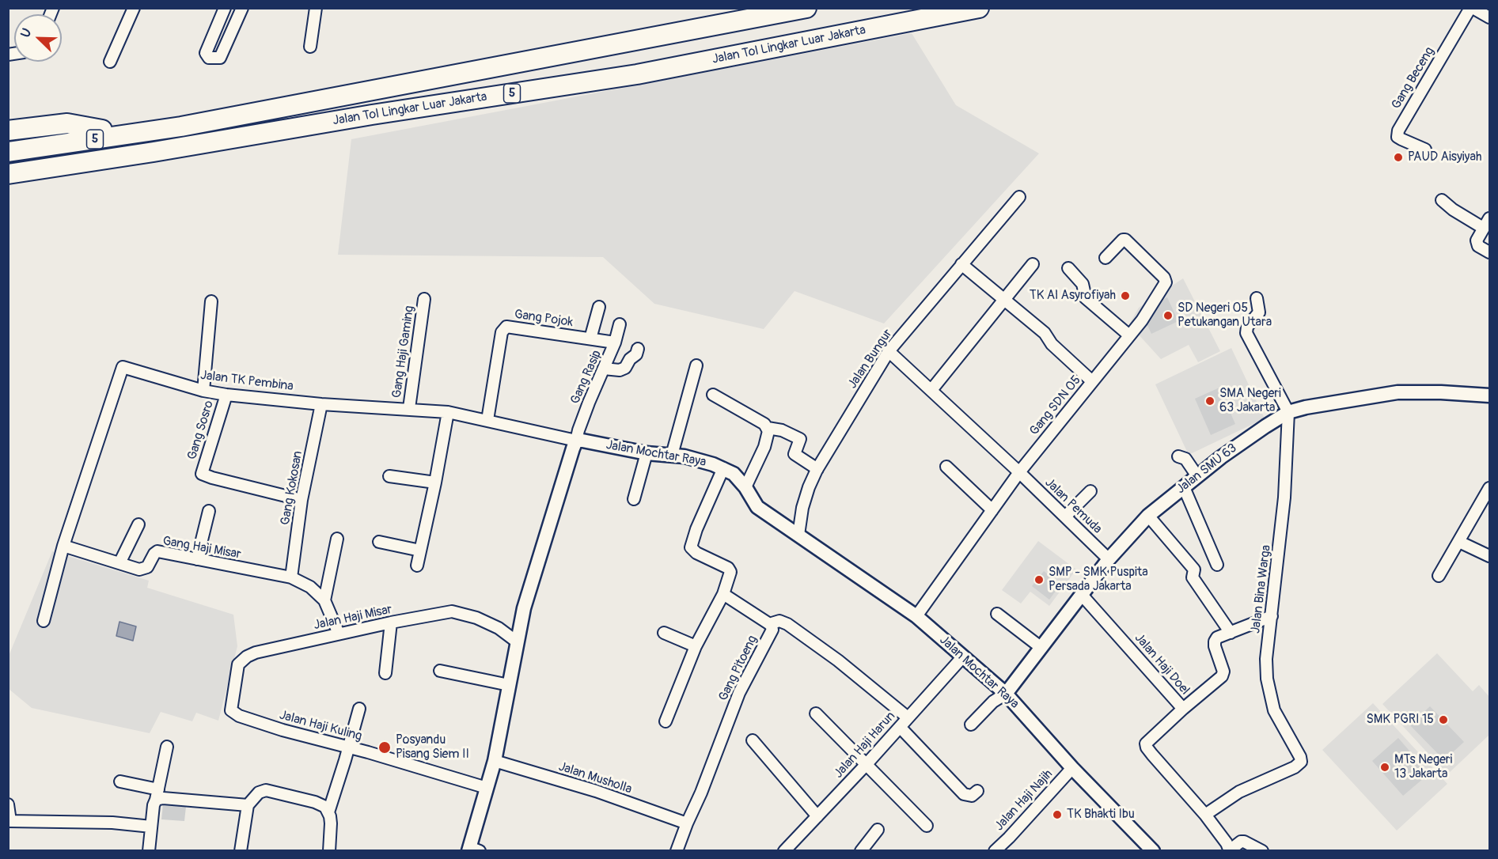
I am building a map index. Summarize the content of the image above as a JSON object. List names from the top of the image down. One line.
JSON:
{"streets":{"highway":["Jalan Tol Lingkar Luar Jakarta","5"],"street":["Gang Beceng","Gang Pojok","Gang Haji Gaming","Jalan Bungur","Gang Rasip","Jalan TK Pembina","Gang SDN 05","Gang Sosro","Jalan Mochtar Raya","Jalan SMU 63","Gang Kokosan","Jalan Pemuda","Gang Haji Misar","Jalan Bina Warga","Jalan Haji Misar","Jalan Haji Doel","Gang Pitoeng","Jalan Haji Kuling","Jalan Haji Harun","Jalan Musholla","Jalan Haji Najih"]},"crossings":[["Gang Pojok","Gang Rasip"],["Gang Pojok","Jalan TK Pembina"],["Gang Haji Gaming","Jalan TK Pembina"],["Jalan Bungur","Jalan Mochtar Raya"],["Jalan Bungur","Jalan Pemuda"],["Gang Rasip","Jalan TK Pembina"],["Gang Rasip","Jalan Mochtar Raya"],["Jalan TK Pembina","Gang Sosro"],["Jalan TK Pembina","Jalan Mochtar Raya"],["Jalan TK Pembina","Gang Kokosan"],["Jalan TK Pembina","Gang Haji Misar"],["Gang SDN 05","Jalan Mochtar Raya"],["Gang SDN 05","Jalan Pemuda"],["Gang Sosro","Gang Kokosan"],["Jalan Mochtar Raya","Jalan SMU 63"],["Jalan Mochtar Raya","Jalan Haji Harun"],["Jalan Mochtar Raya","Jalan Haji Najih"],["Jalan SMU 63","Jalan Pemuda"],["Jalan SMU 63","Jalan Bina Warga"],["Jalan SMU 63","Jalan Haji Doel"],["Gang Kokosan","Gang Haji Misar"],["Jalan Bina Warga","Jalan Haji Doel"],["Jalan Haji Misar","Jalan Haji Kuling"],["Gang Pitoeng","Jalan Musholla"]],"places":["PAUD Aisyiyah","TK Al Asyrofiyah","SD Negeri 05 Petukangan Utara","SMA Negeri 63 Jakarta","SMP - SMK Puspita Persada Jakarta","SMK PGRI 15","Posyandu Pisang Siem II","MTs Negeri 13 Jakarta","TK Bhakti Ibu"],"north":"top left"}
